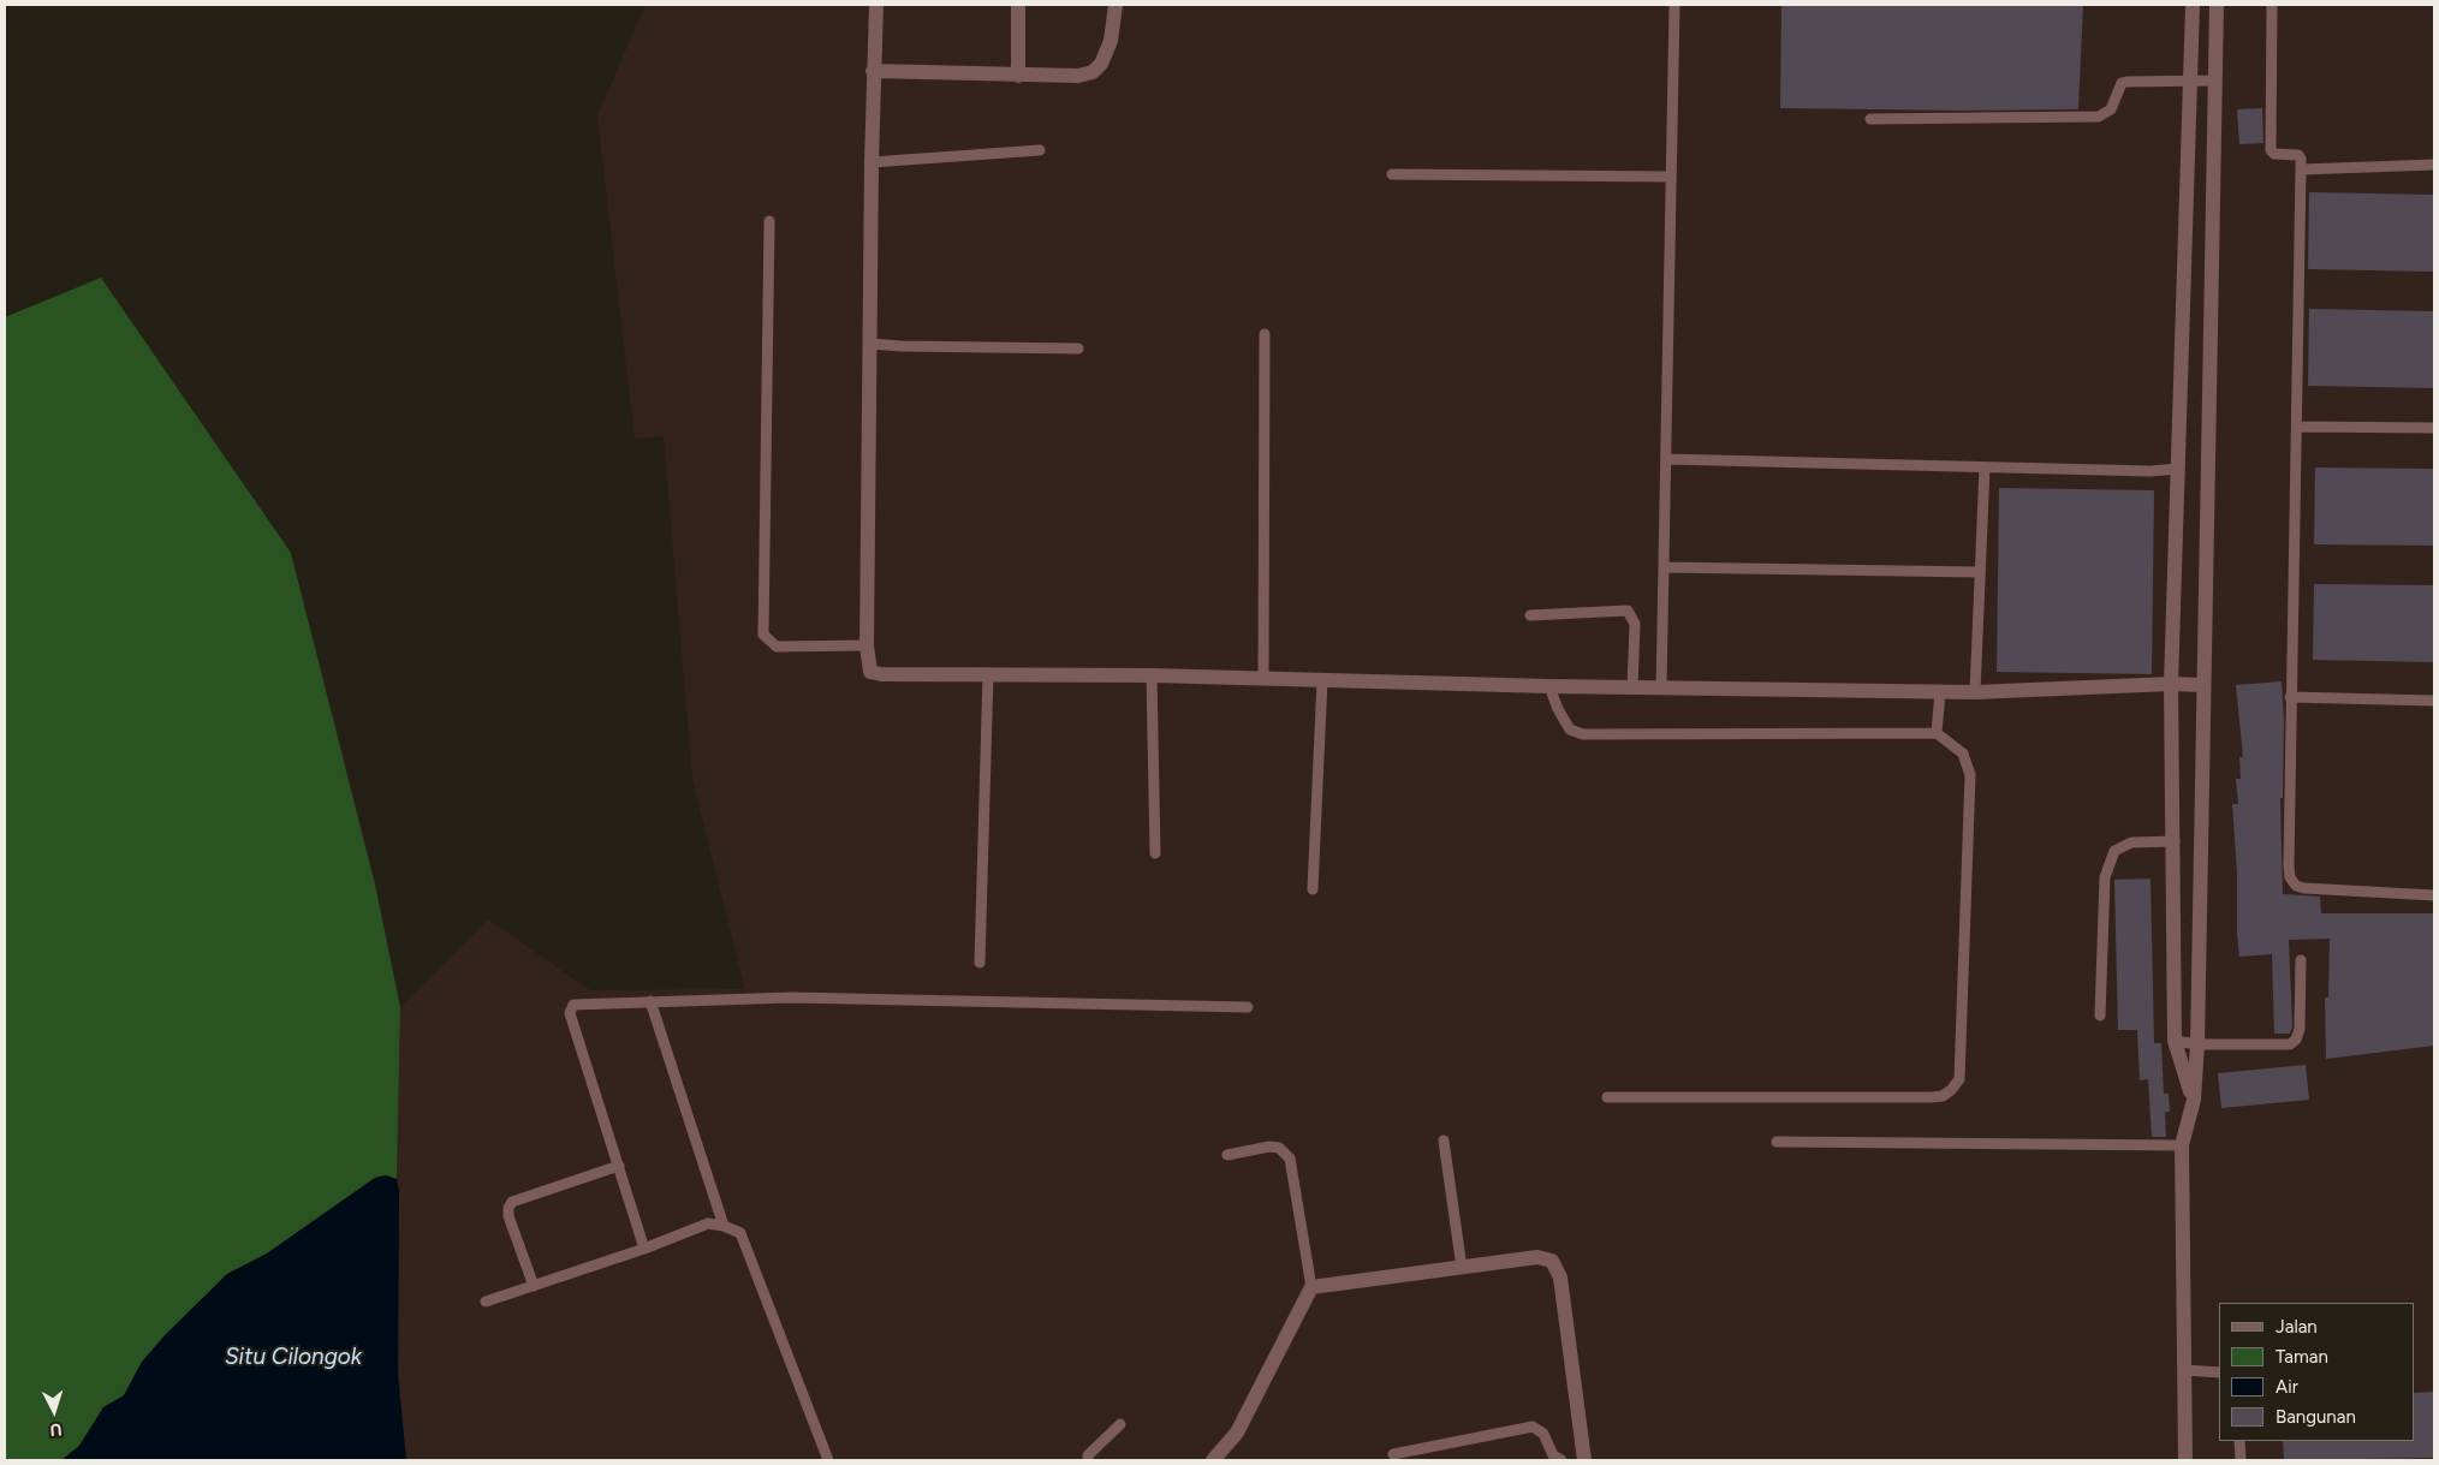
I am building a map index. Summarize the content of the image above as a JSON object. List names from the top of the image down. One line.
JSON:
{"water":["Situ Cilongok"],"legend":["Jalan","Taman","Air","Bangunan"],"north":"bottom"}
